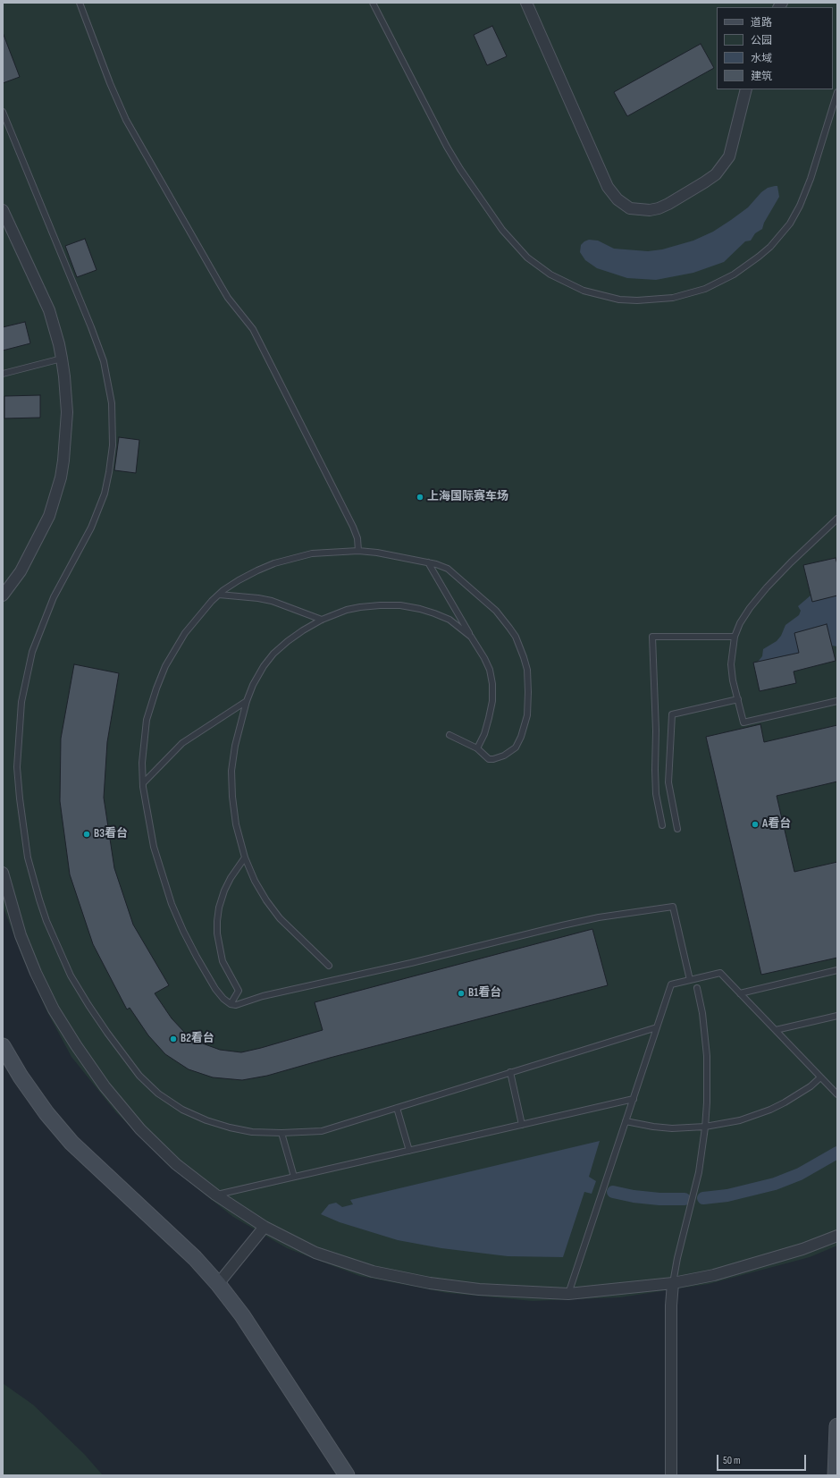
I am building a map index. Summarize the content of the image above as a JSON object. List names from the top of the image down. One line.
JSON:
{"places":["上海国际赛车场","A看台","B3看台","B1看台","B2看台"],"legend":["道路","公园","水域","建筑"],"scale_bar":"50 m"}
